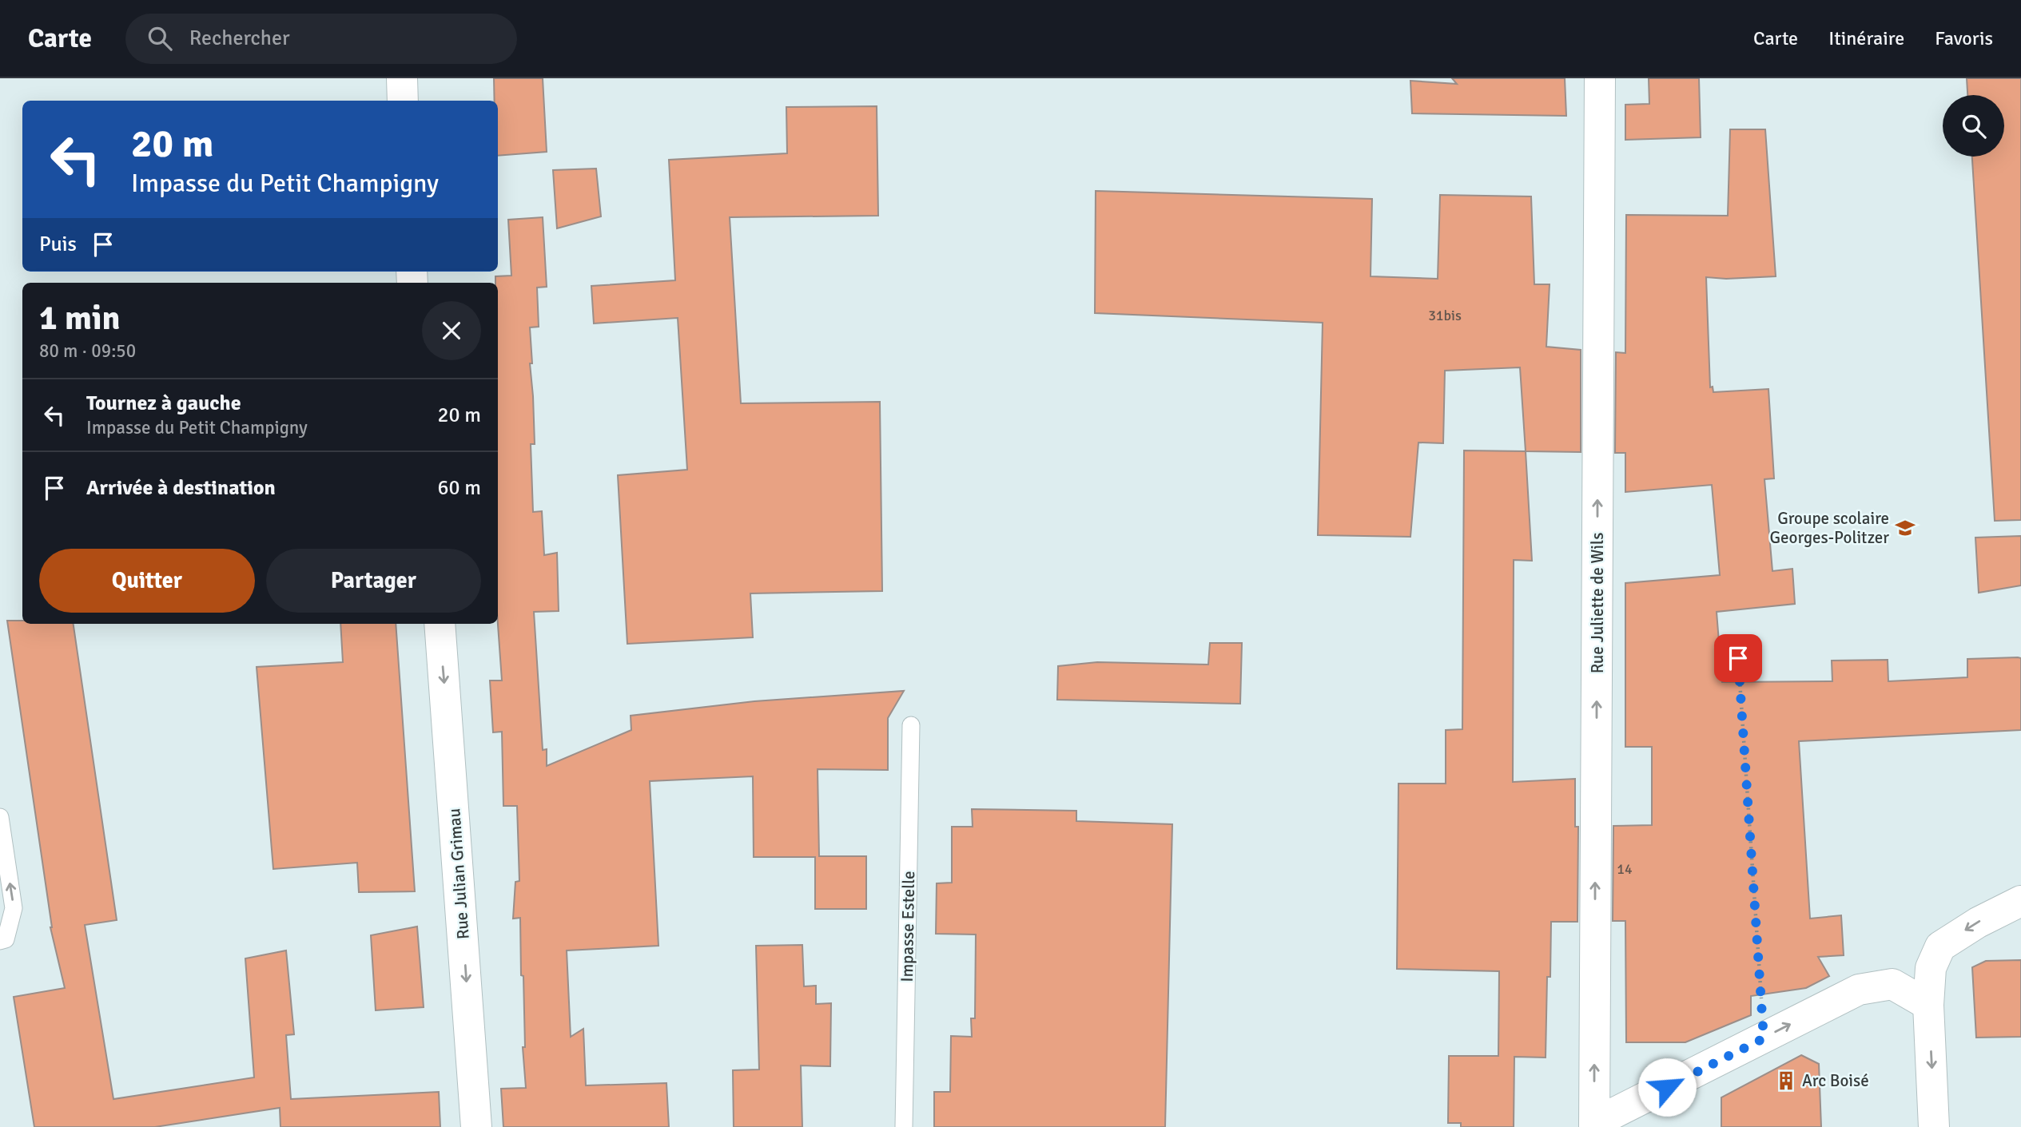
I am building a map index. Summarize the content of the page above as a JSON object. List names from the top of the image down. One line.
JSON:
{"streets":{"street":["Rue Juliette de Wils","Rue Julian Grimau"],"lane":["Impasse Estelle"]},"one_way":["Rue Juliette de Wils","Rue Julian Grimau"],"places":{"school or university":["Groupe scolaire Georges-Politzer"],"building":["Arc Boisé"]},"house_numbers":["31bis","14"],"page":{"header":"Carte","search":"Rechercher","nav":["Carte","Itinéraire","Favoris"],"turn":["20 m","Impasse du Petit Champigny"],"then":"Puis","heading":["1 min","80 m · 09:50"],"list":[{"name":"Tournez à gauche","note":"Impasse du Petit Champigny","value":"20 m"},{"name":"Arrivée à destination","value":"60 m"}],"buttons":["Quitter","Partager"]}}
